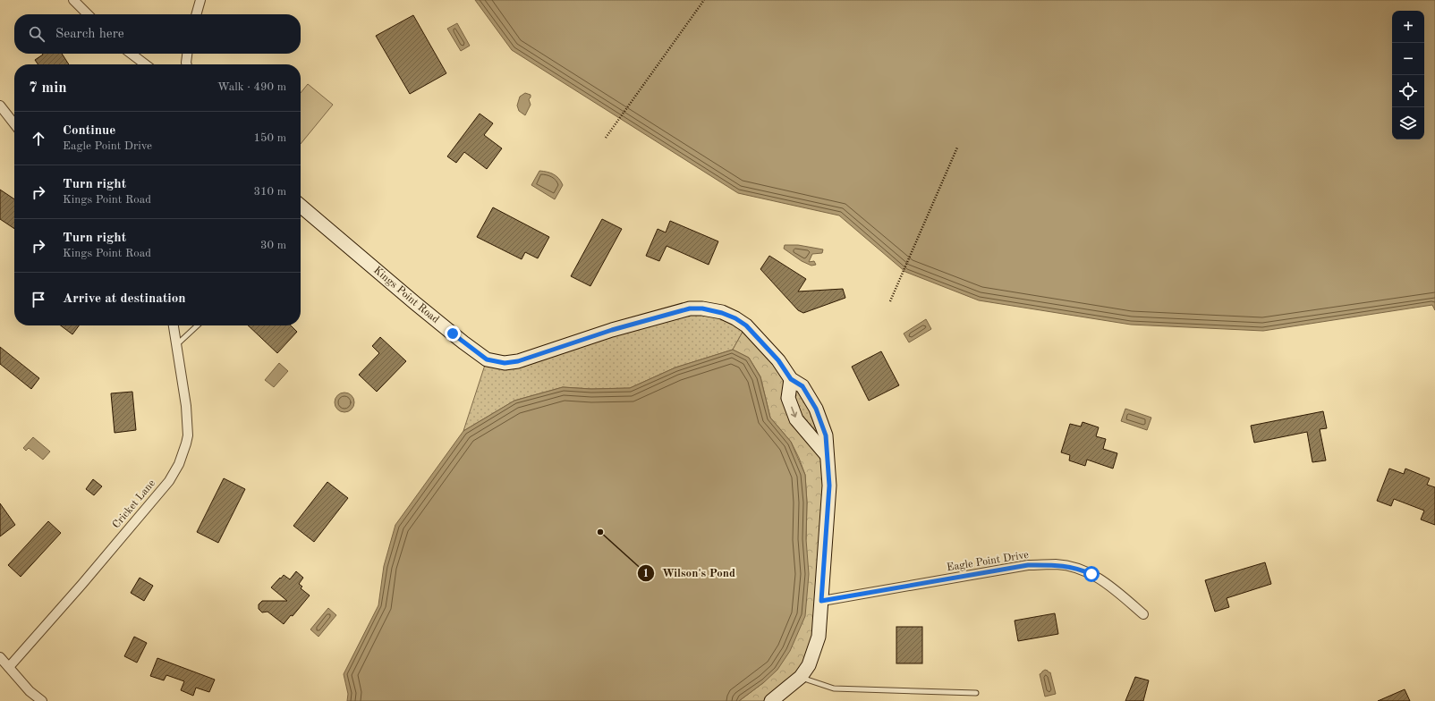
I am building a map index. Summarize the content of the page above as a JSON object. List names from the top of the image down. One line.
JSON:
{"streets":{"street":["Kings Point Road","Cricket Lane","Eagle Point Drive"]},"crossings":[["Kings Point Road","Eagle Point Drive"]],"places":["Wilson's Pond"],"page":{"map_buttons":["+","−"],"search":"Search here","heading":["7 min","Walk · 490 m"],"list":[["Continue","Eagle Point Drive","150 m"],["Turn right","Kings Point Road","310 m"],["Turn right","Kings Point Road","30 m"],"Arrive at destination"]}}
